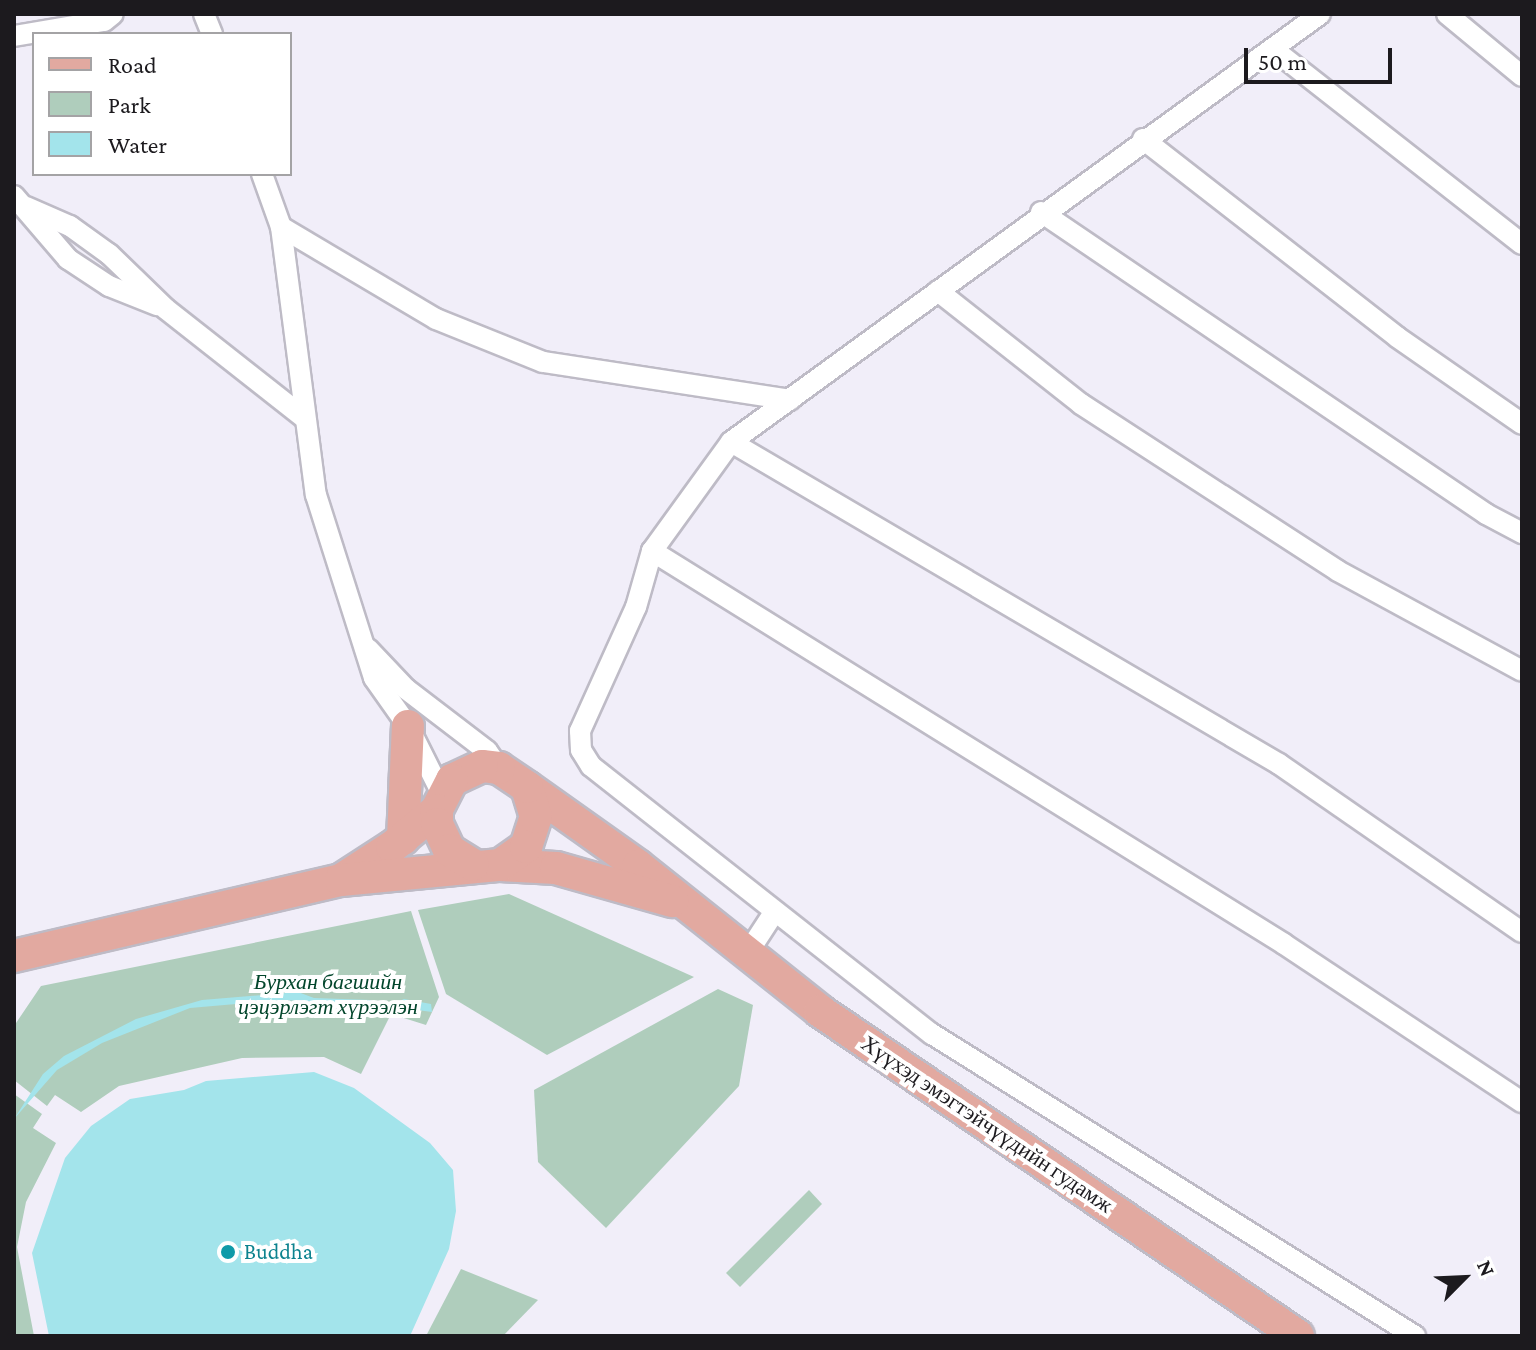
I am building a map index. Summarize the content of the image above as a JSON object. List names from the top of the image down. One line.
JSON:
{"streets":{"main road":["Хүүхэд эмэгтэйчүүдийн гудамж"]},"parks":["Бурхан багшийн цэцэрлэгт хүрээлэн"],"places":["Buddha"],"legend":["Road","Park","Water"],"scale_bar":"50 m","north":"top right"}
